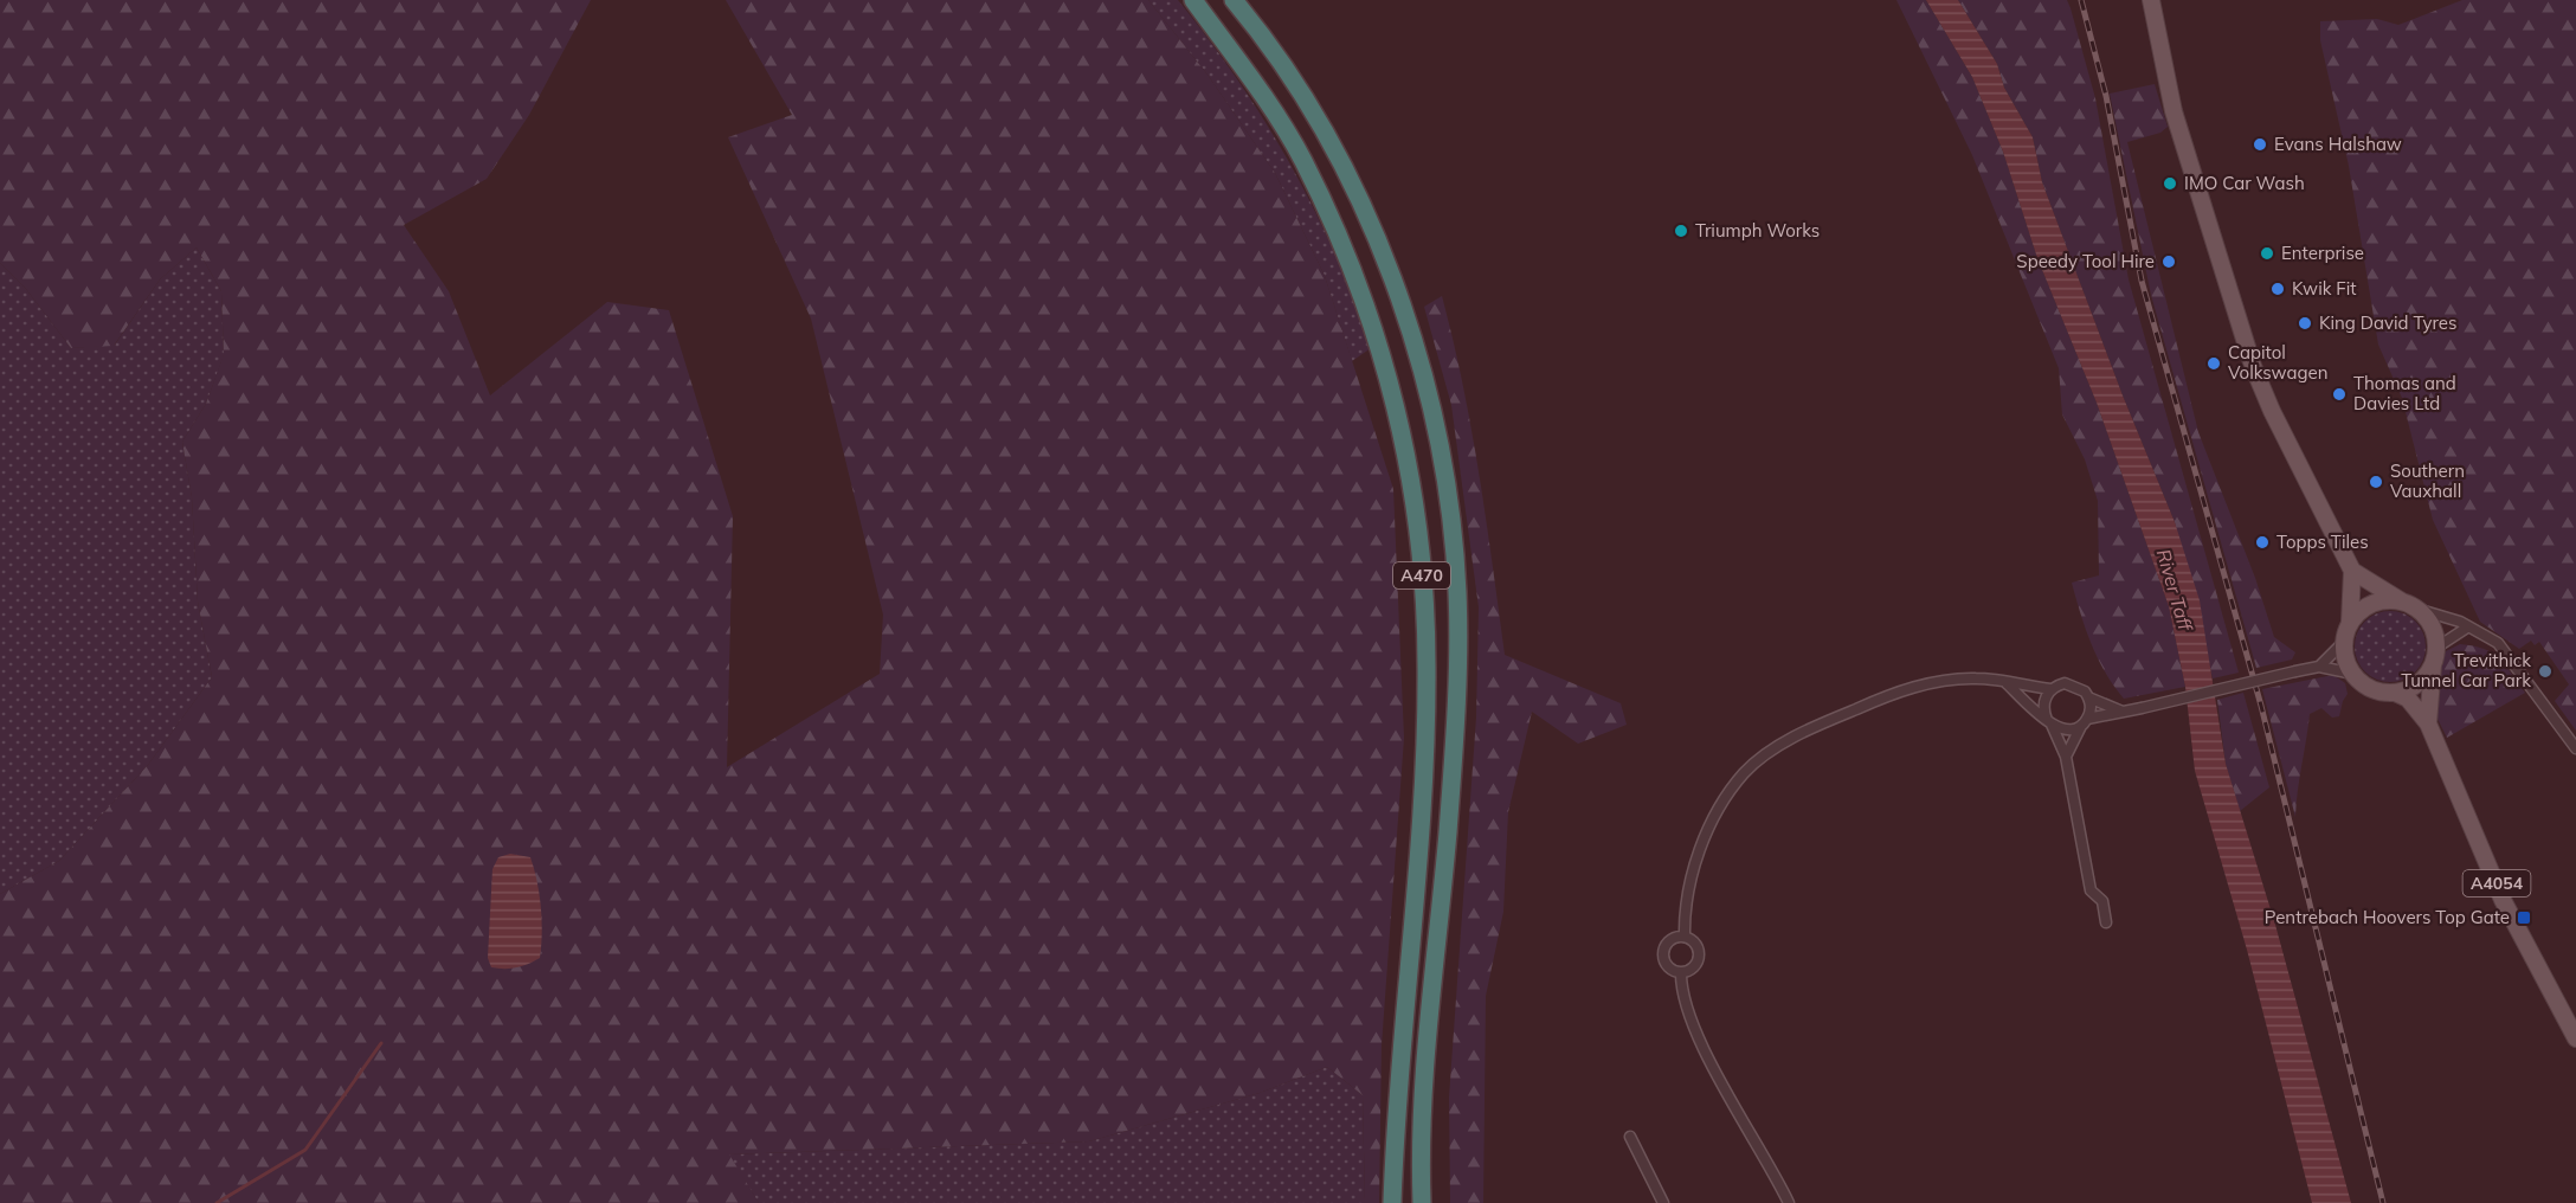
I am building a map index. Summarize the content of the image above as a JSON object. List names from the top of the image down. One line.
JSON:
{"streets":{"highway":["A470"],"main road":["A4054"]},"water":["River Taff"],"places":{"other":["Evans Halshaw","IMO Car Wash","Triumph Works","Enterprise","Speedy Tool Hire","Kwik Fit","King David Tyres","Capitol Volkswagen","Thomas and Davies Ltd","Southern Vauxhall","Topps Tiles","Trevithick Tunnel Car Park"],"transit":["Pentrebach Hoovers Top Gate"]}}
